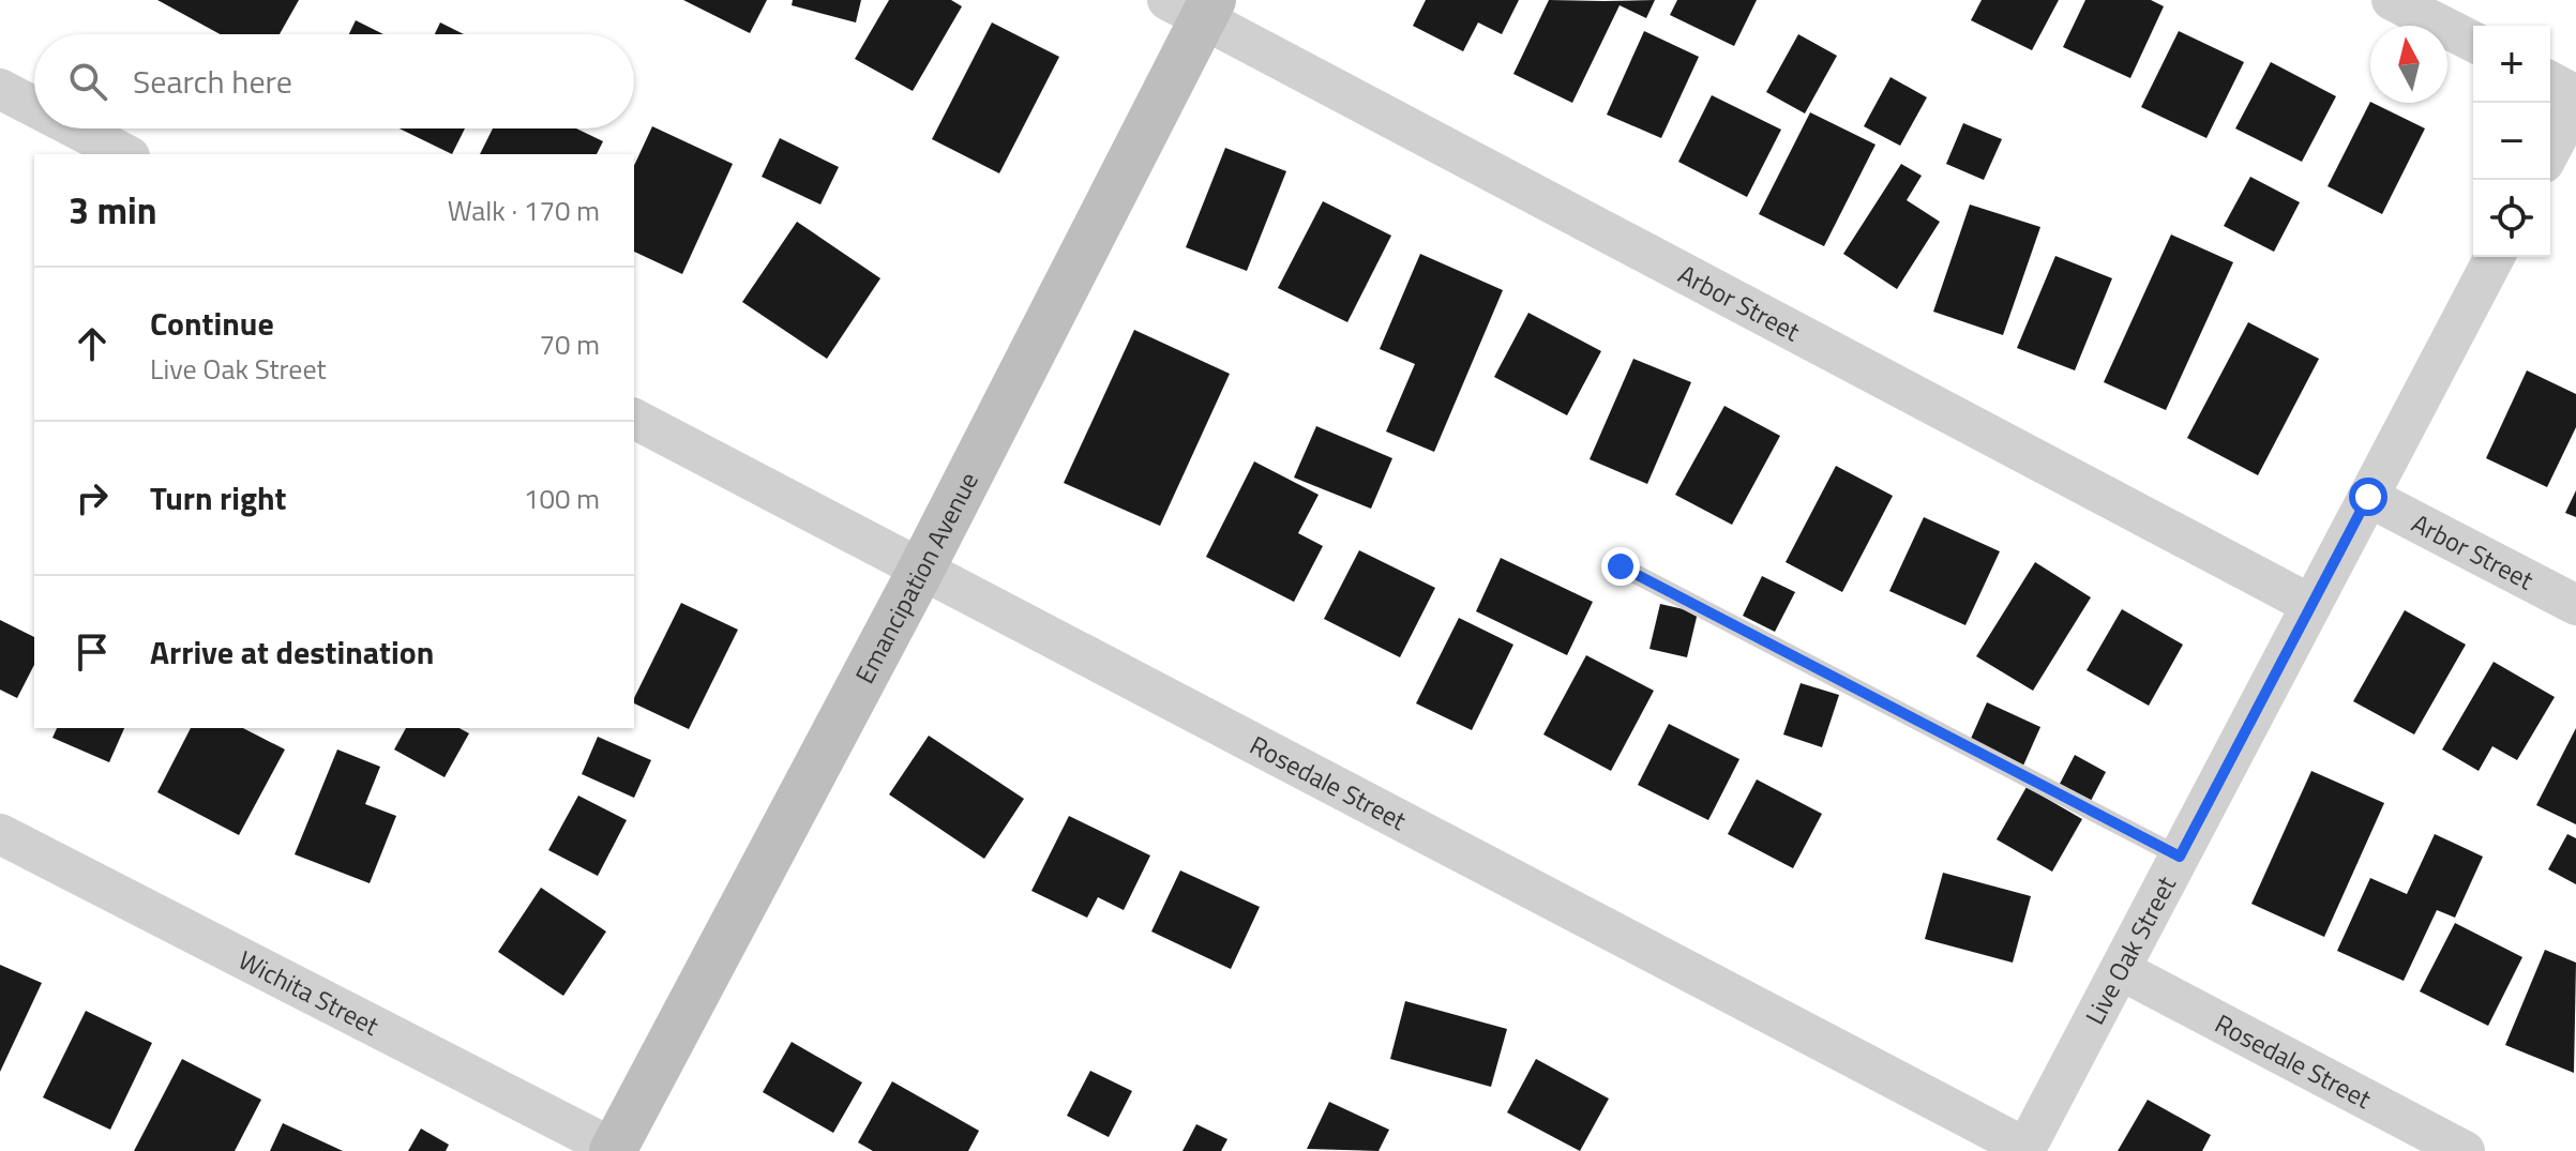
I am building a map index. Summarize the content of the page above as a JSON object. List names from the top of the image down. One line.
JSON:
{"streets":{"main road":["Emancipation Avenue"],"street":["Arbor Street","Rosedale Street","Live Oak Street","Wichita Street"]},"crossings":[["Arbor Street","Emancipation Avenue"],["Arbor Street","Live Oak Street"],["Emancipation Avenue","Rosedale Street"],["Emancipation Avenue","Wichita Street"],["Rosedale Street","Live Oak Street"]],"north":"top","page":{"map_buttons":["+","−"],"search":"Search here","heading":["3 min","Walk · 170 m"],"list":[["Continue","Live Oak Street","70 m"],["Turn right","100 m"],"Arrive at destination"]}}
